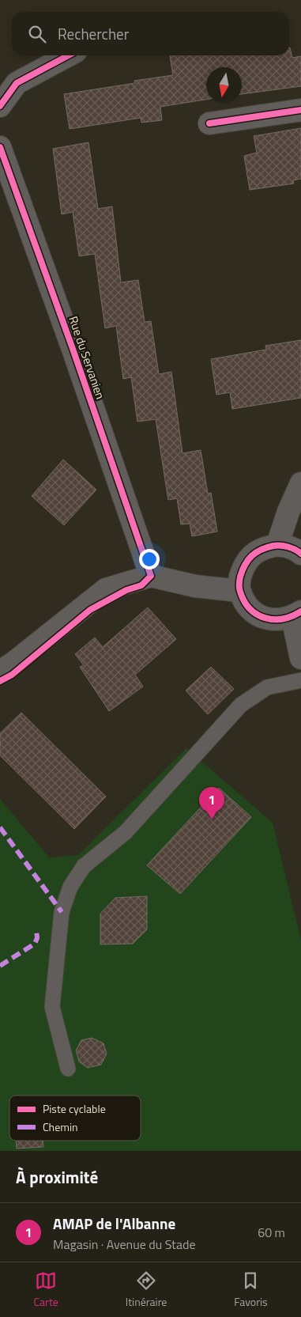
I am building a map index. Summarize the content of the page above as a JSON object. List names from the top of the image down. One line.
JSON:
{"streets":{"street":["Rue du Servanien"]},"legend":["Piste cyclable","Chemin"],"north":"bottom","page":{"search":"Rechercher","pins":"1","heading":"À proximité","list":[{"mark":"1","name":"AMAP de l'Albanne","note":"Magasin · Avenue du Stade","value":"60 m"}],"nav":["Carte","Itinéraire","Favoris"]}}
